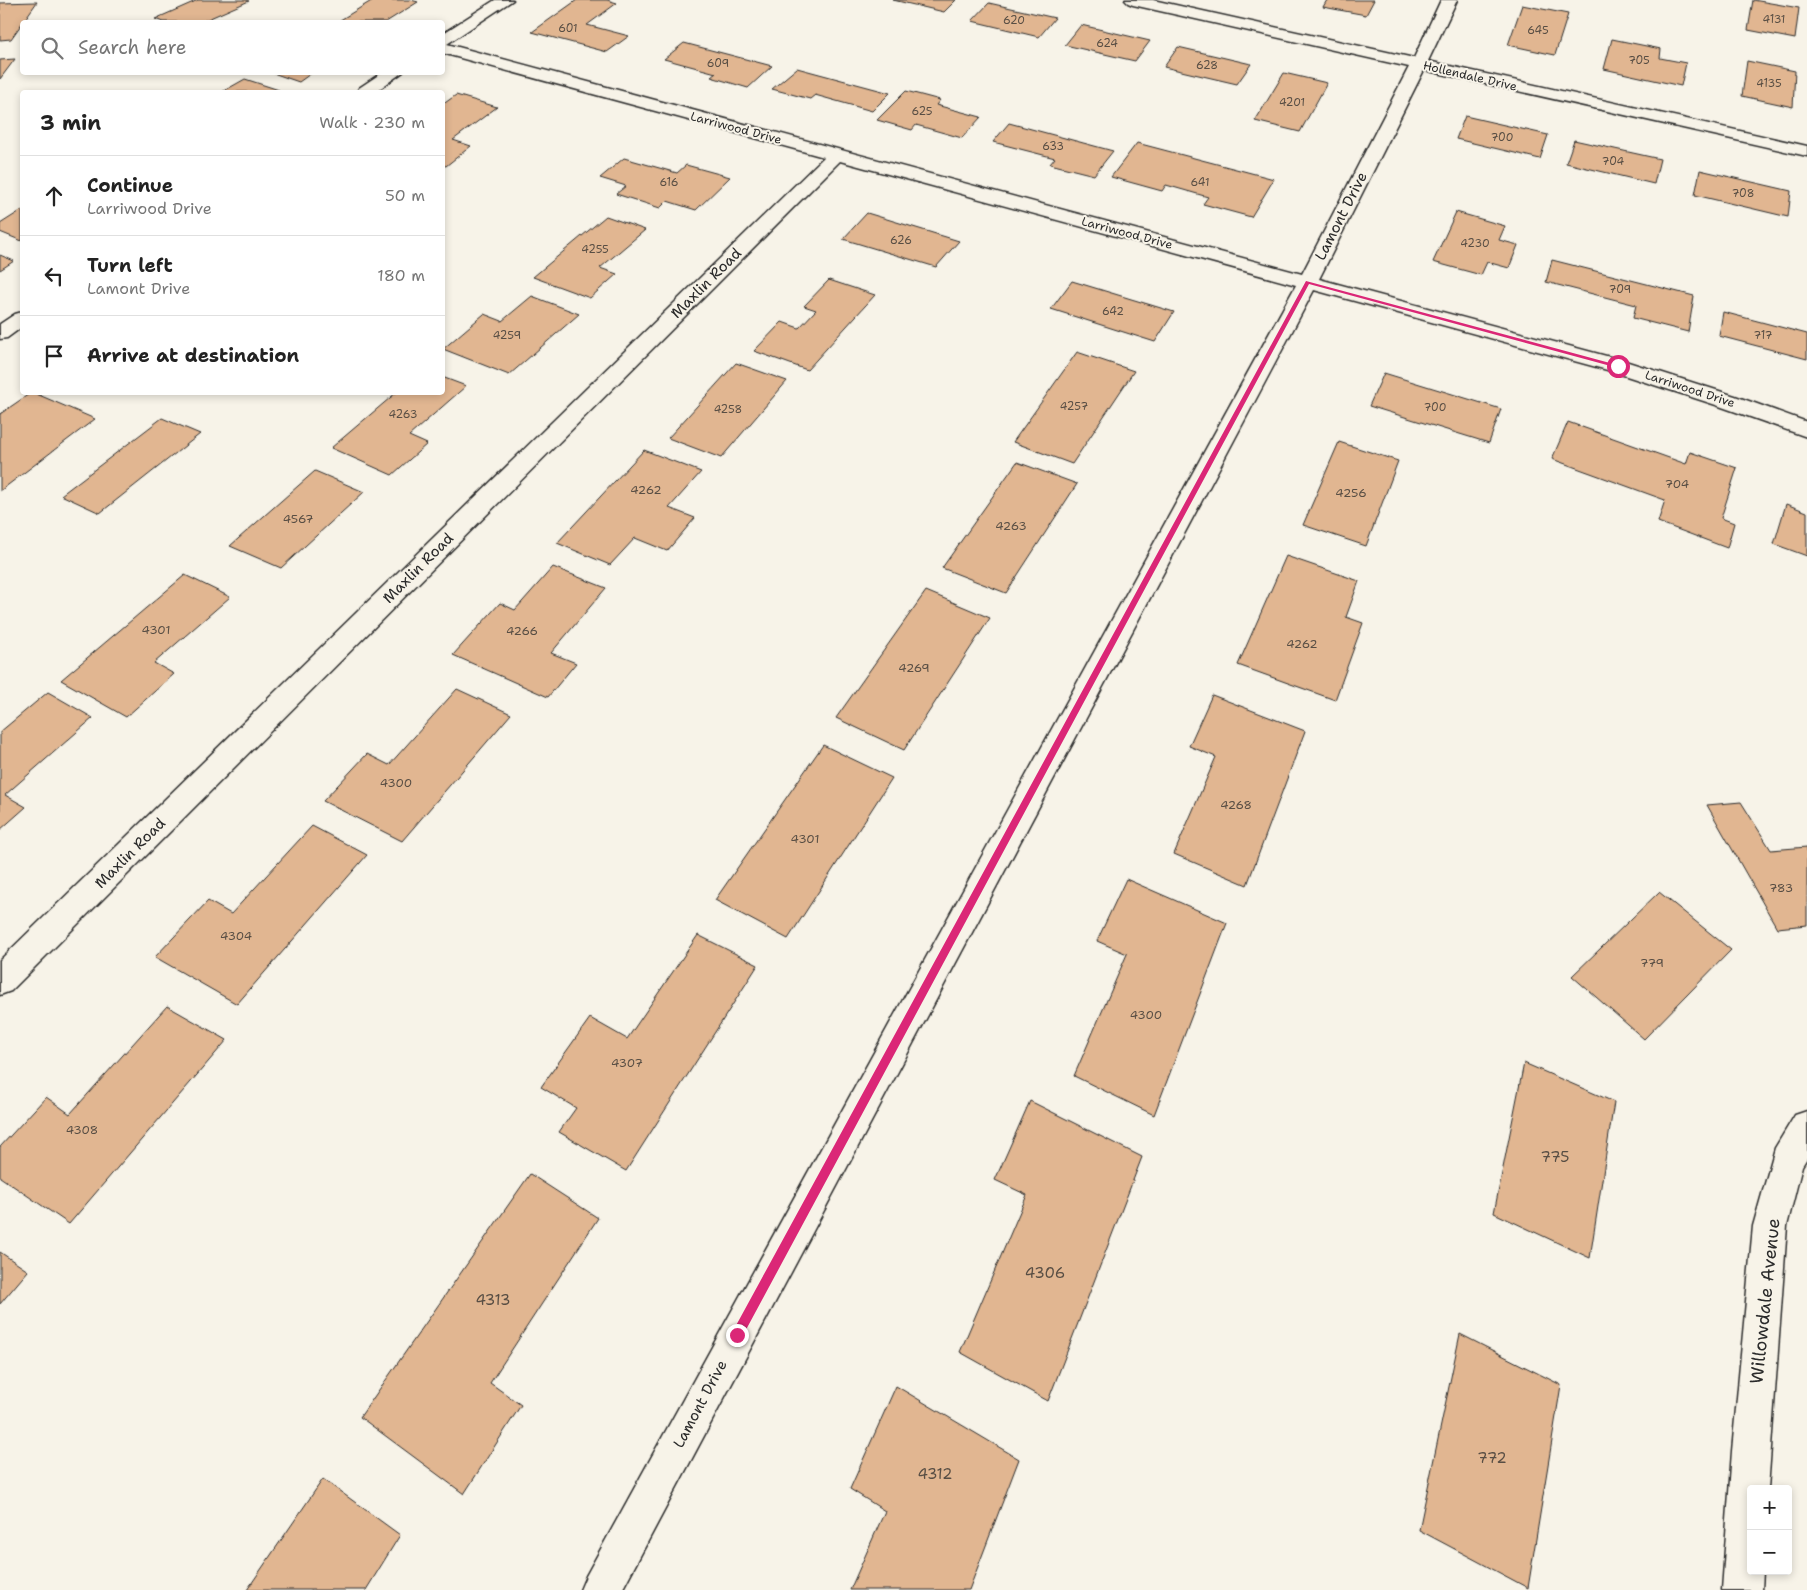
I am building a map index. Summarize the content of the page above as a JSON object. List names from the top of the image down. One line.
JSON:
{"streets":{"street":["Hollendale Drive","Larriwood Drive","Lamont Drive","Maxlin Road","Willowdale Avenue"]},"crossings":[["Hollendale Drive","Lamont Drive"],["Larriwood Drive","Lamont Drive"],["Larriwood Drive","Maxlin Road"]],"house_numbers":["4131","620","601","645","624","705","609","628","4135","4201","625","700","633","704","616","641","708","626","4230","4255","709","642","4259","717","4257","700","4258","4263","704","4262","4256","4567","4263","4301","4266","4262","4269","4300","4268","4301","783","4304","779","4300","4307","4308","775","4306","4313","772","4312"],"page":{"search":"Search here","heading":["3 min","Walk · 230 m"],"list":[["Continue","Larriwood Drive","50 m"],["Turn left","Lamont Drive","180 m"],"Arrive at destination"],"map_buttons":["+","−"]}}
